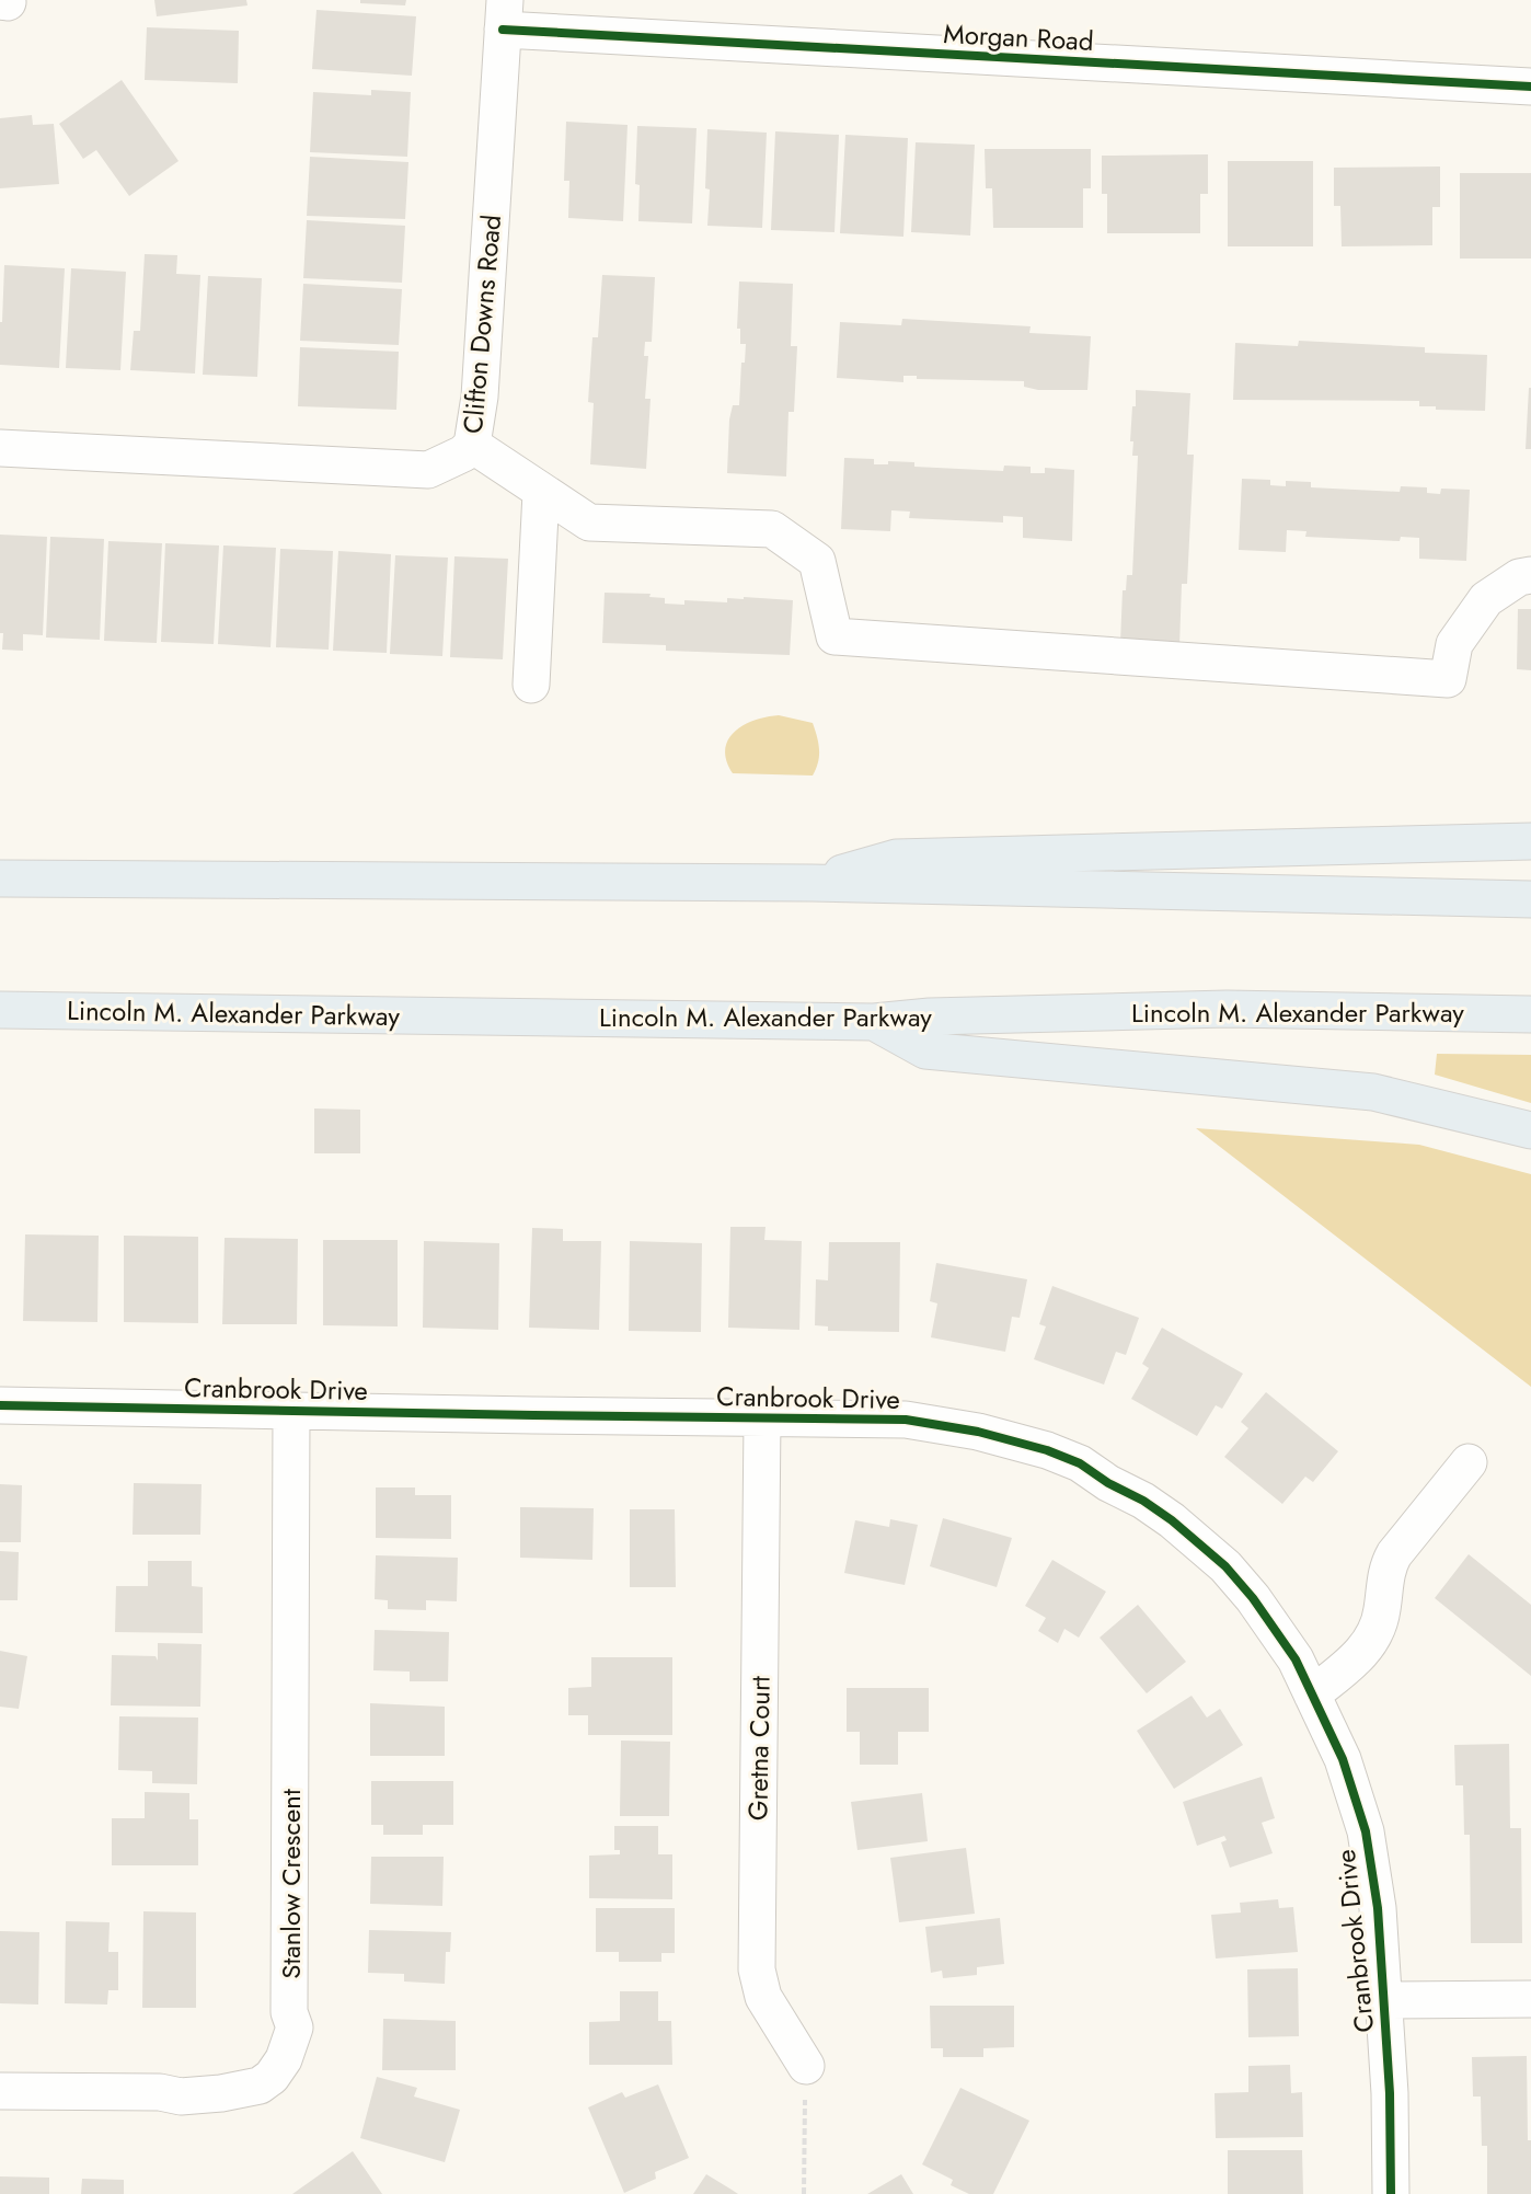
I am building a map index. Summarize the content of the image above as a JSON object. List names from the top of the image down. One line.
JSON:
{"streets":{"highway":["Lincoln M. Alexander Parkway"],"street":["Morgan Road","Clifton Downs Road","Cranbrook Drive","Gretna Court","Stanlow Crescent"]},"crossings":[["Morgan Road","Clifton Downs Road"],["Cranbrook Drive","Gretna Court"],["Cranbrook Drive","Stanlow Crescent"]]}
